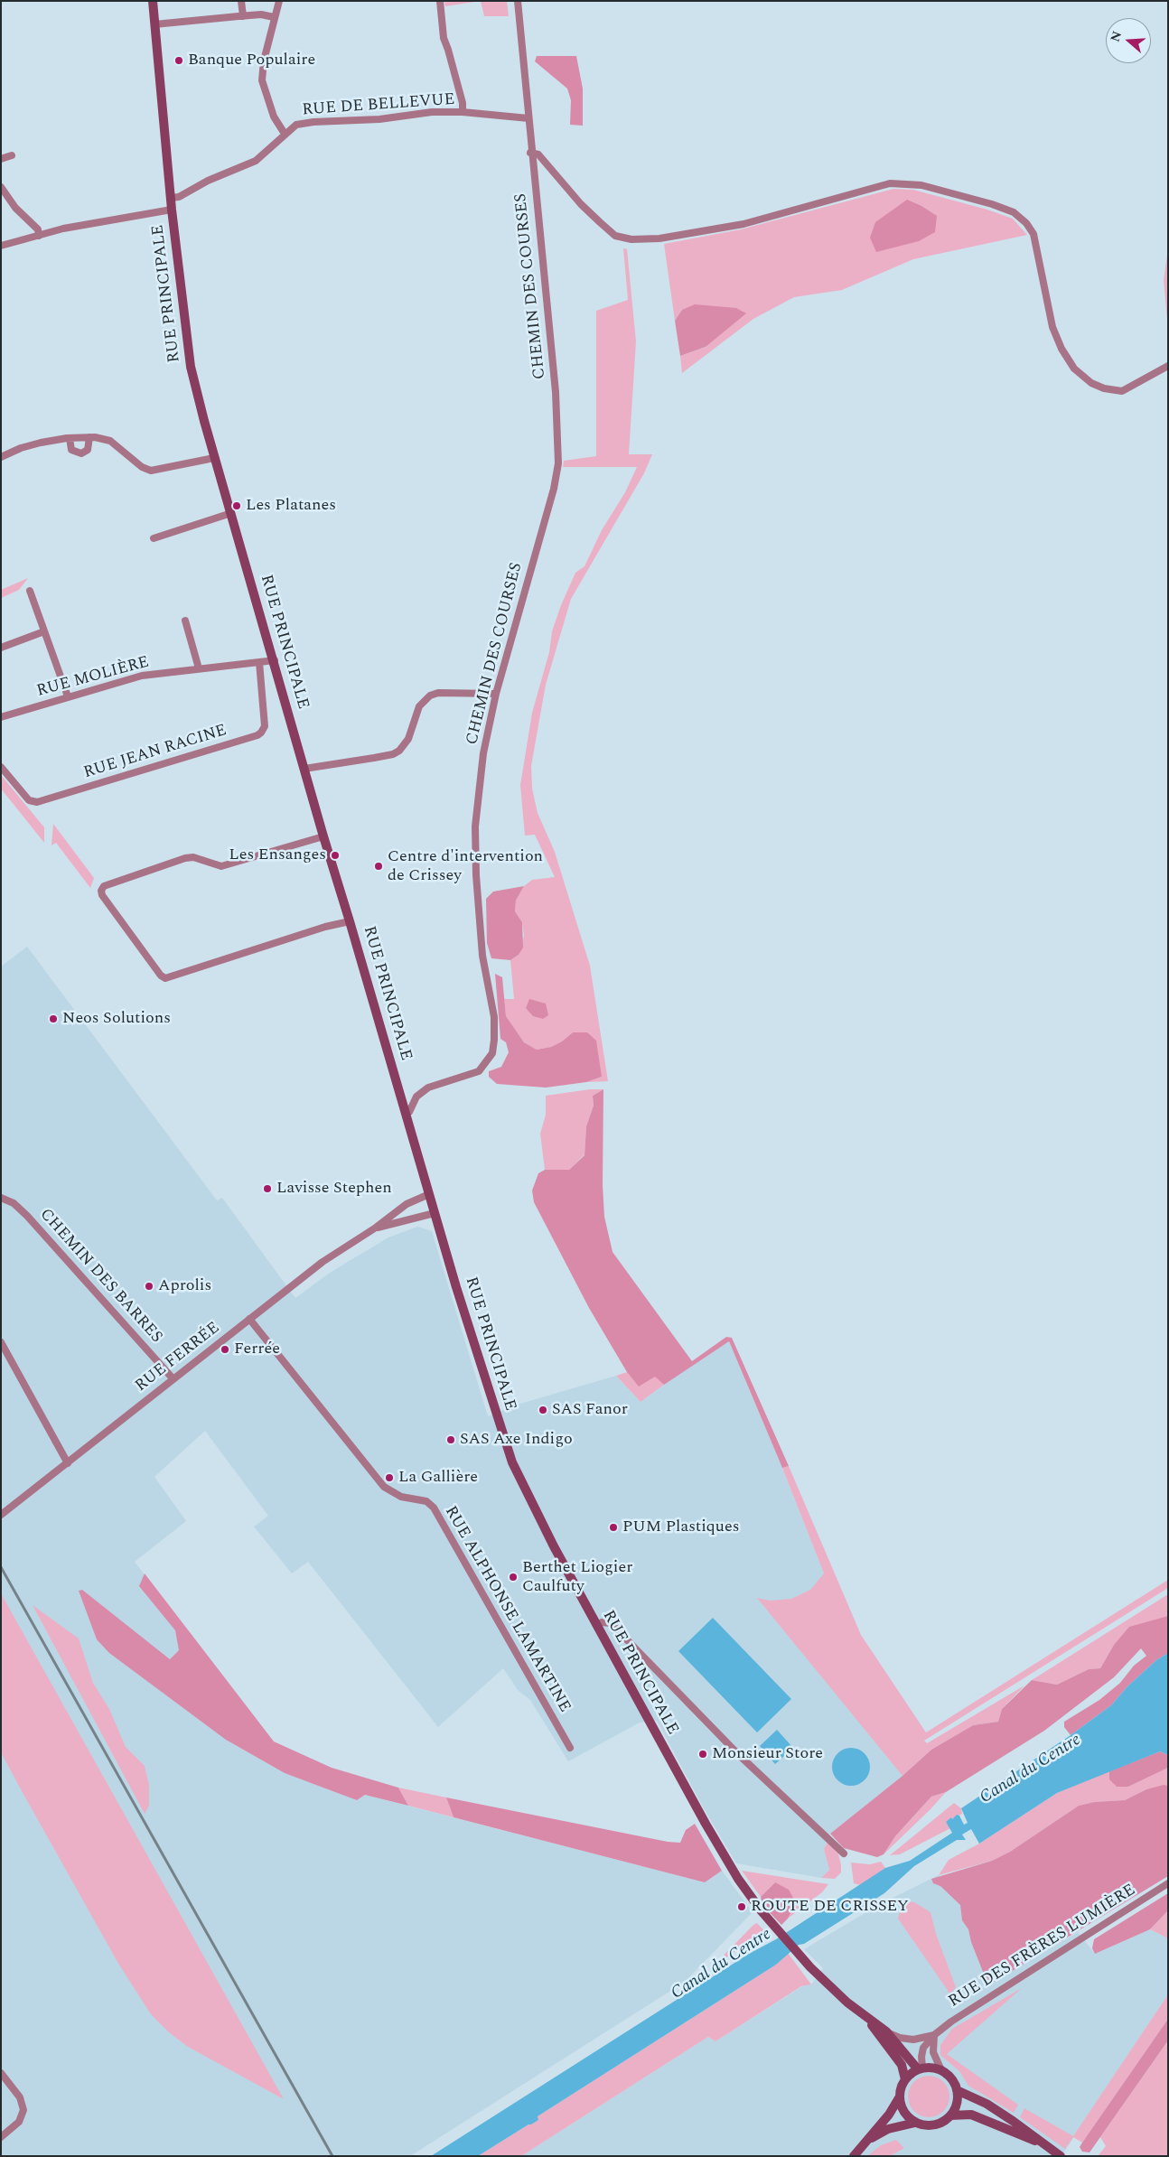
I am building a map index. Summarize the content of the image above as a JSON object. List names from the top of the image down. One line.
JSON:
{"streets":{"street":["RUE DE BELLEVUE","CHEMIN DES COURSES","RUE PRINCIPALE","RUE MOLIÈRE","RUE JEAN RACINE","CHEMIN DES BARRES","RUE FERRÉE","RUE ALPHONSE LAMARTINE","RUE DES FRÈRES LUMIÈRE"]},"crossings":[["RUE DE BELLEVUE","CHEMIN DES COURSES"],["RUE DE BELLEVUE","RUE PRINCIPALE"],["CHEMIN DES COURSES","RUE PRINCIPALE"],["RUE PRINCIPALE","RUE MOLIÈRE"],["RUE PRINCIPALE","RUE FERRÉE"],["RUE MOLIÈRE","RUE JEAN RACINE"],["CHEMIN DES BARRES","RUE FERRÉE"],["RUE FERRÉE","RUE ALPHONSE LAMARTINE"]],"water":["Canal du Centre"],"places":["Banque Populaire","Les Platanes","Les Ensanges","Centre d'intervention de Crissey","Neos Solutions","Lavisse Stephen","Aprolis","Ferrée","SAS Fanor","SAS Axe Indigo","La Gallière","PUM Plastiques","Berthet Liogier Caulfuty","Monsieur Store","ROUTE DE CRISSEY"],"north":"left"}
